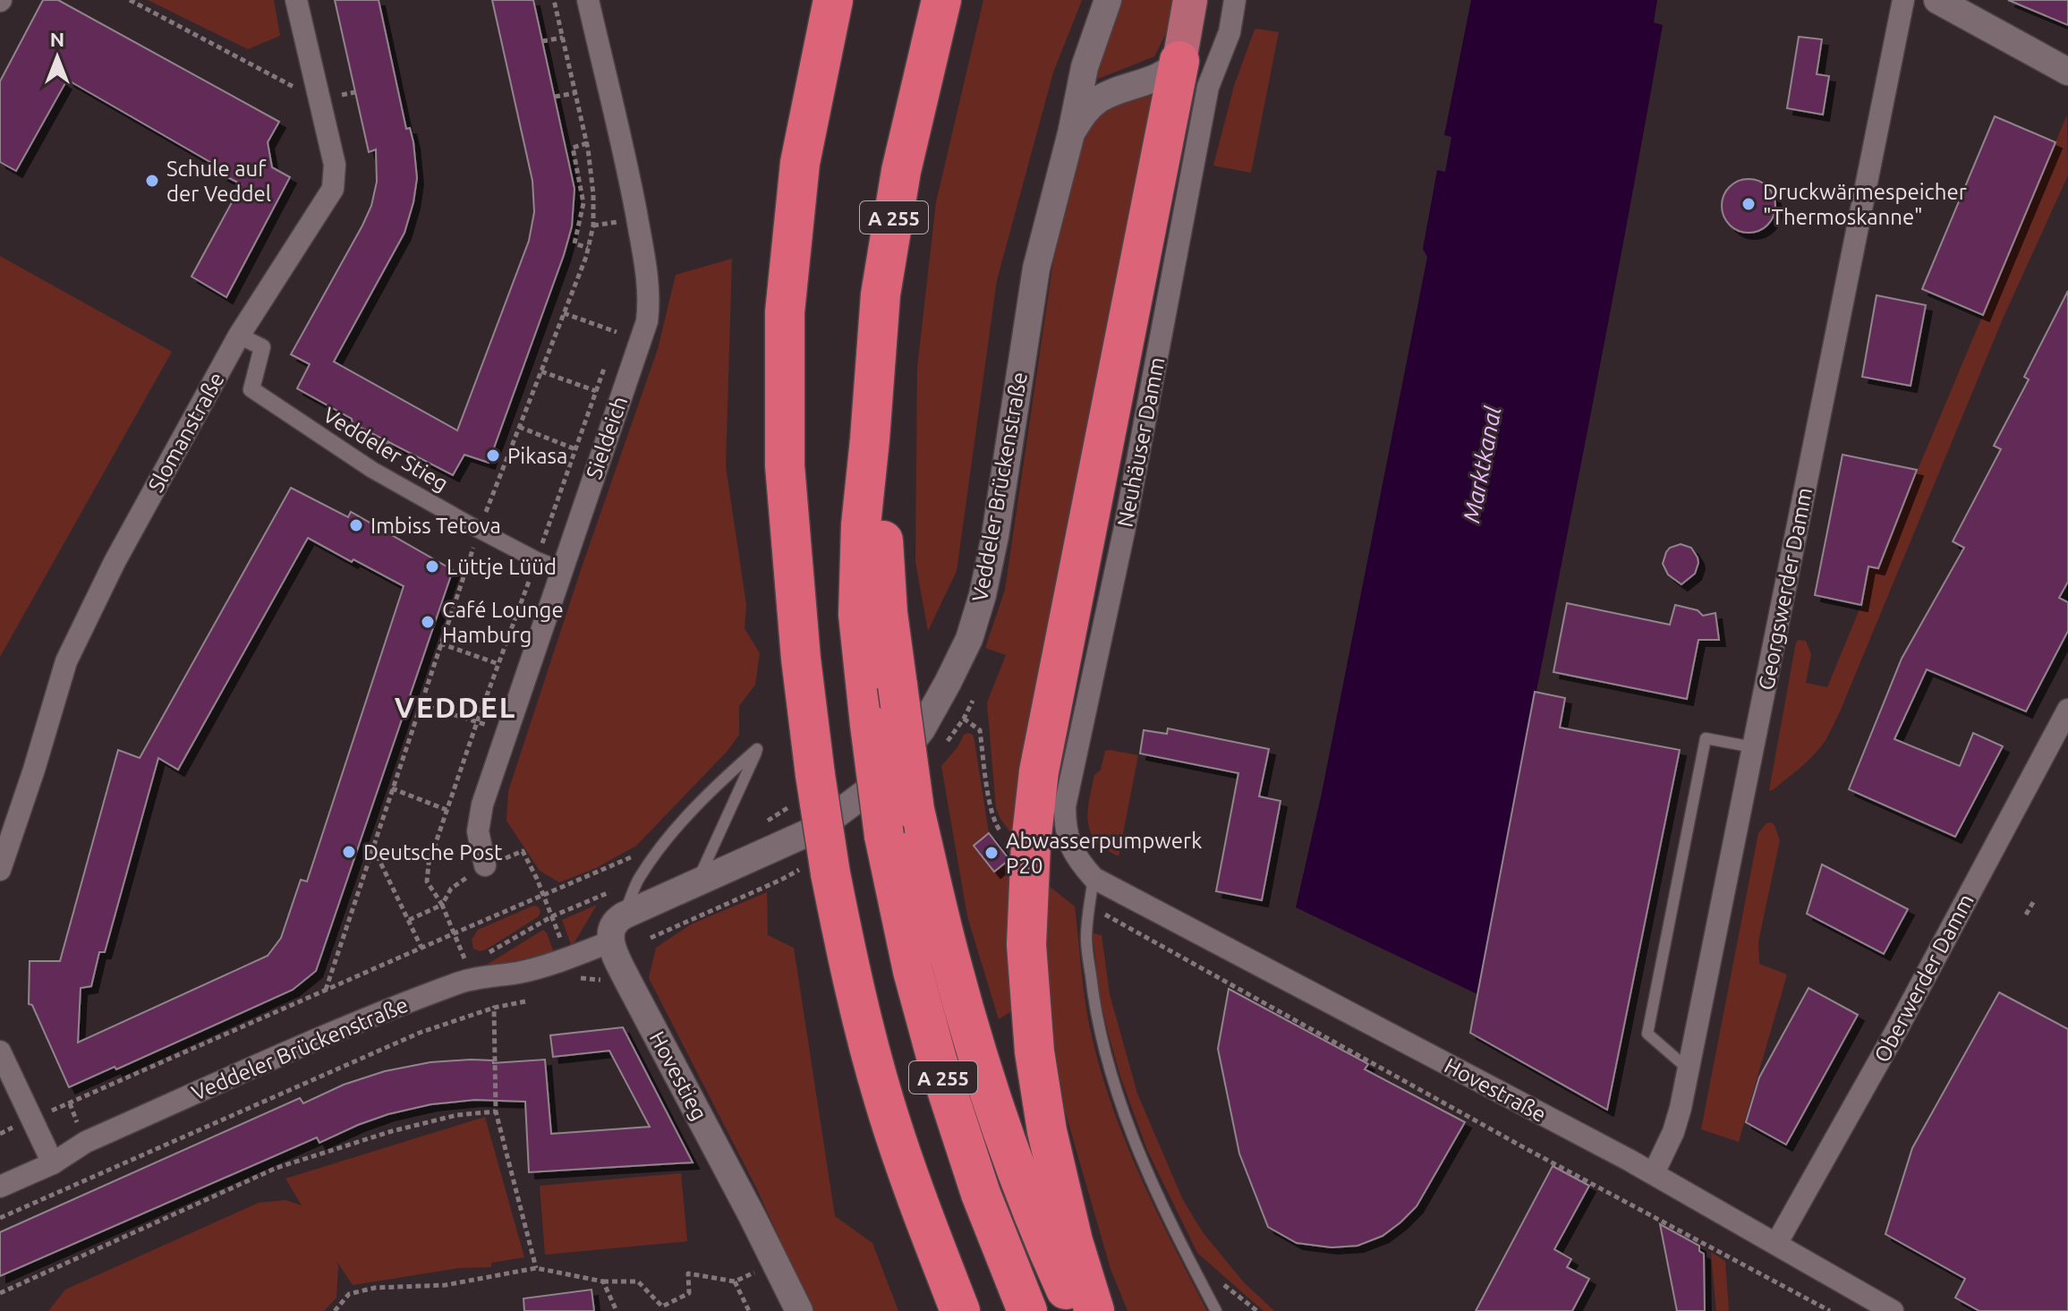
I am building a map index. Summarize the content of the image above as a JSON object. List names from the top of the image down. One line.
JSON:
{"streets":{"highway":["A 255"],"street":["Slomanstraße","Sieldeich","Neuhäuser Damm","Veddeler Stieg","Veddeler Brückenstraße","Georgswerder Damm","Oberwerder Damm","Hovestieg","Hovestraße"]},"crossings":[["Slomanstraße","Veddeler Stieg"],["Sieldeich","Veddeler Stieg"],["Neuhäuser Damm","Hovestraße"],["Veddeler Brückenstraße","Hovestieg"],["Georgswerder Damm","Hovestraße"],["Oberwerder Damm","Hovestraße"]],"districts":["VEDDEL"],"water":["Marktkanal"],"places":["Schule auf der Veddel","Druckwärmespeicher \"Thermoskanne\"","Pikasa","Imbiss Tetova","Lüttje Lüüd","Café Lounge Hamburg","Deutsche Post","Abwasserpumpwerk P20"],"north":"top"}
